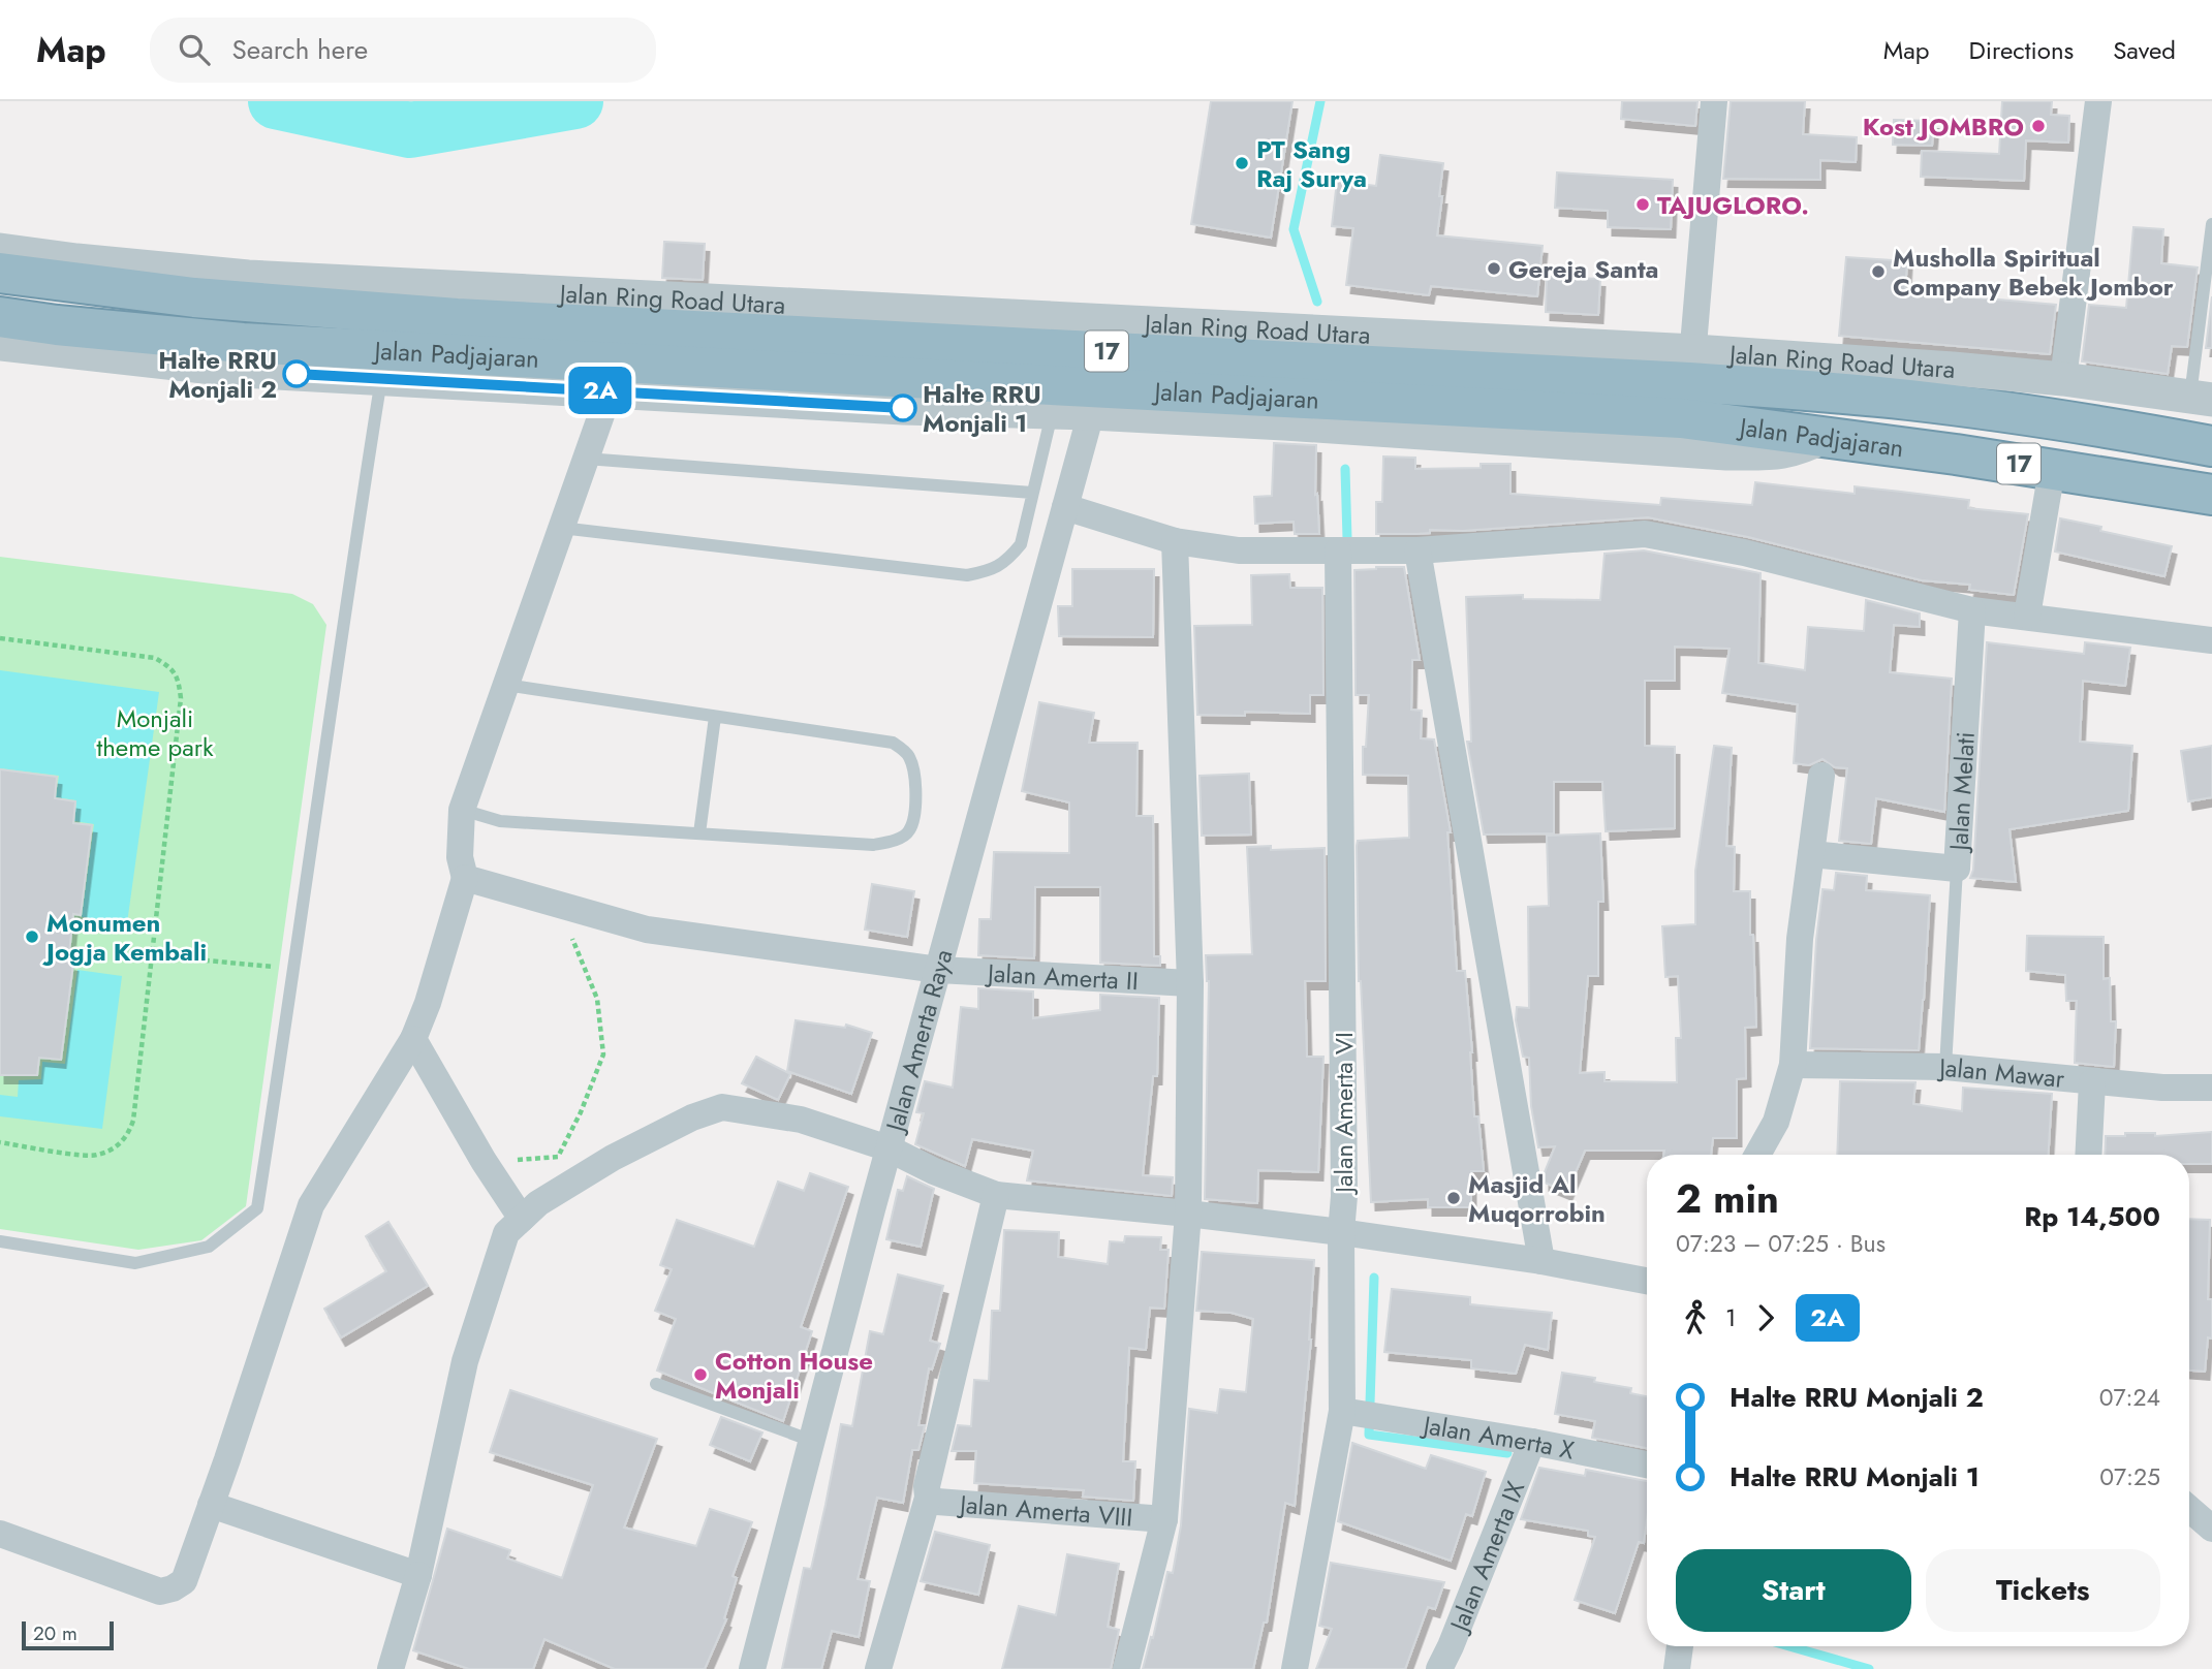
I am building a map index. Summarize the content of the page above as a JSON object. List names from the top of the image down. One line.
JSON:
{"streets":{"highway":["17","Jalan Padjajaran"],"street":["Jalan Ring Road Utara","Jalan Melati","Jalan Amerta II","Jalan Amerta Raya","Jalan Mawar","Jalan Amerta VI","Jalan Amerta X","Jalan Amerta VIII","Jalan Amerta IX"]},"crossings":[["Jalan Ring Road Utara","Jalan Padjajaran"],["Jalan Amerta II","Jalan Amerta Raya"],["Jalan Amerta VI","Jalan Amerta X"],["Jalan Amerta X","Jalan Amerta IX"]],"parks":["Monjali theme park"],"places":["Kost JOMBRO","PT Sang Raj Surya","TAJUGLORO.","Gereja Santa","Musholla Spiritual Company Bebek Jombor","Halte RRU Monjali 2","Halte RRU Monjali 1","Monumen Jogja Kembali","Masjid Al Muqorrobin","Cotton House Monjali"],"lines":["bus line 2A"],"scale_bar":"20 m","page":{"header":"Map","search":"Search here","nav":["Map","Directions","Saved"],"on_map":"2A","heading":["2 min","07:23 – 07:25 · Bus","Rp 14,500"],"legs":["1","2A"],"list":[{"name":"Halte RRU Monjali 2","value":"07:24"},{"name":"Halte RRU Monjali 1","value":"07:25"}],"buttons":["Start","Tickets"],"scale":"20 m"}}
